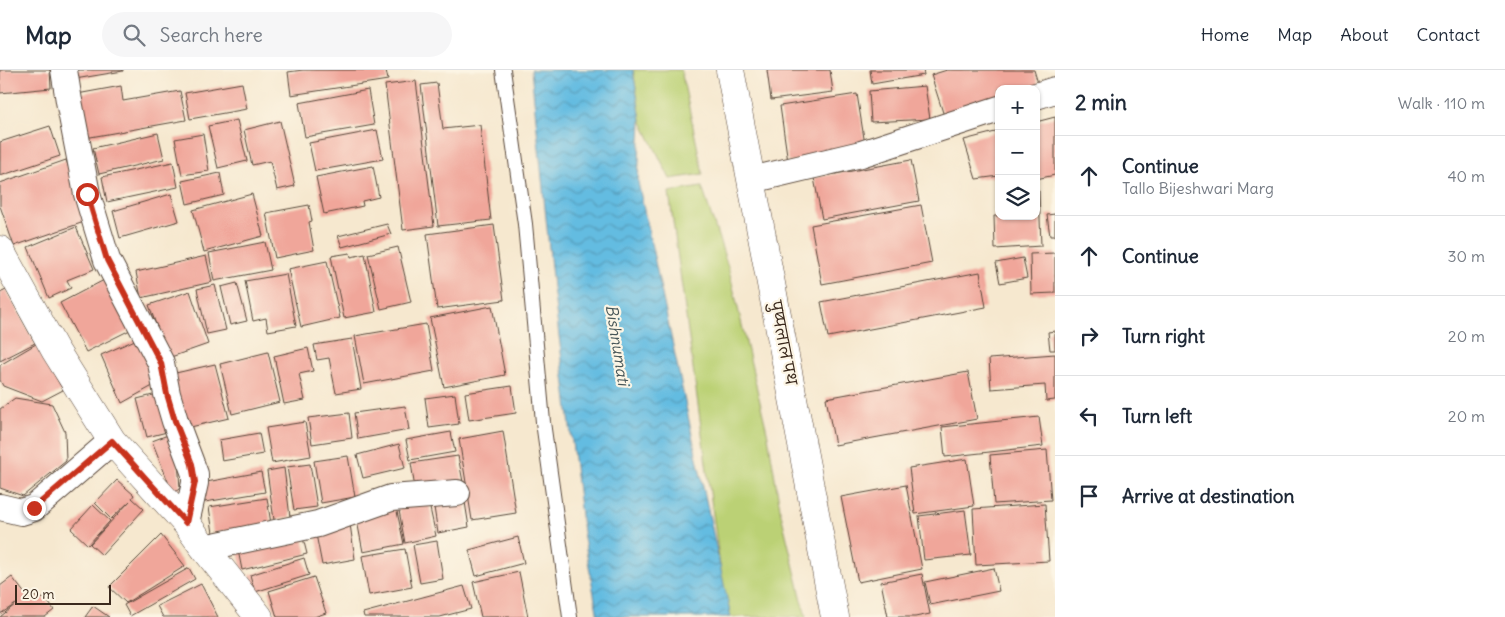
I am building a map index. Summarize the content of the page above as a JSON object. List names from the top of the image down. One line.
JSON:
{"streets":{"main road":["पुष्पलाल पथ"]},"water":["Bishnumati"],"scale_bar":"20 m","page":{"header":"Map","search":"Search here","nav":["Home","Map","About","Contact"],"heading":["2 min","Walk · 110 m"],"map_buttons":["+","−"],"list":[["Continue","Tallo Bijeshwari Marg","40 m"],["Continue","30 m"],["Turn right","20 m"],["Turn left","20 m"],"Arrive at destination"],"scale":"20 m"}}
